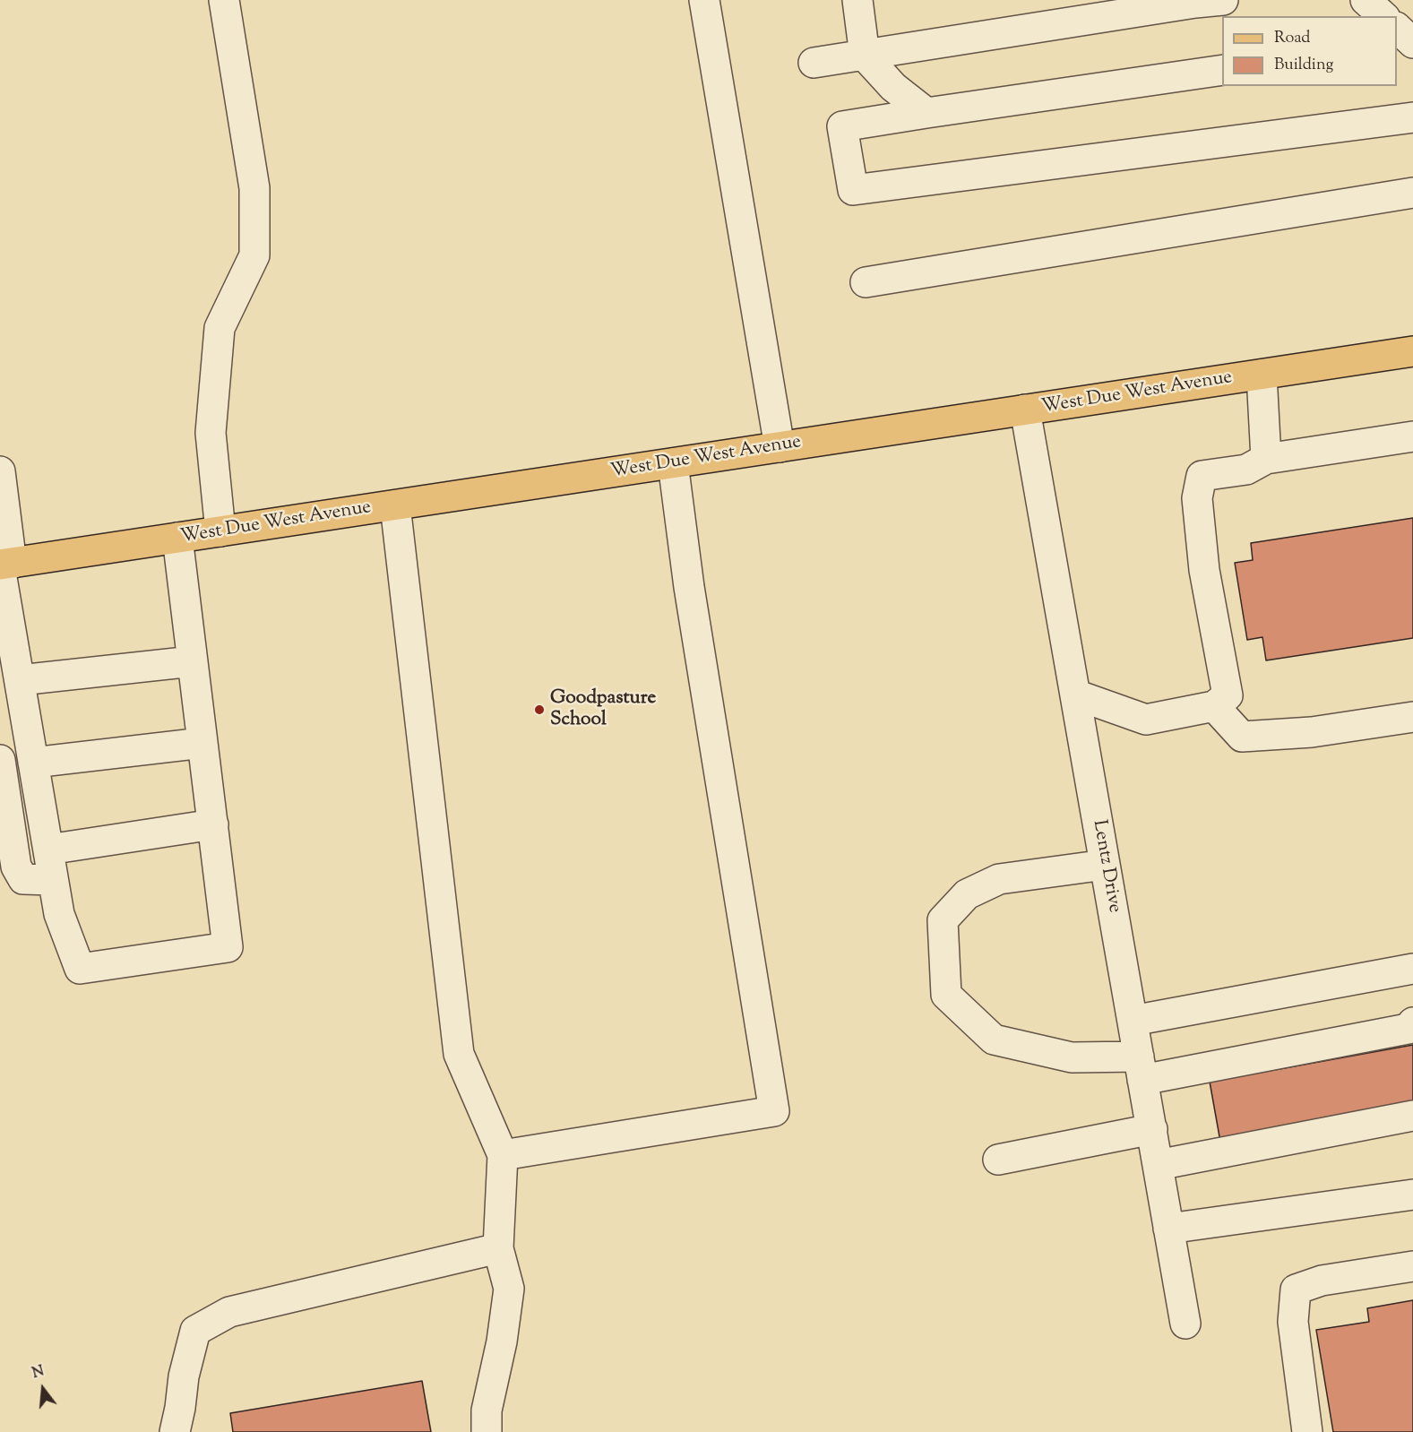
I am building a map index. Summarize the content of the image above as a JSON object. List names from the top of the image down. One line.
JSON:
{"streets":{"main road":["West Due West Avenue"],"street":["Lentz Drive"]},"crossings":[["West Due West Avenue","Lentz Drive"]],"places":["Goodpasture School"],"legend":["Road","Building"],"north":"top"}
